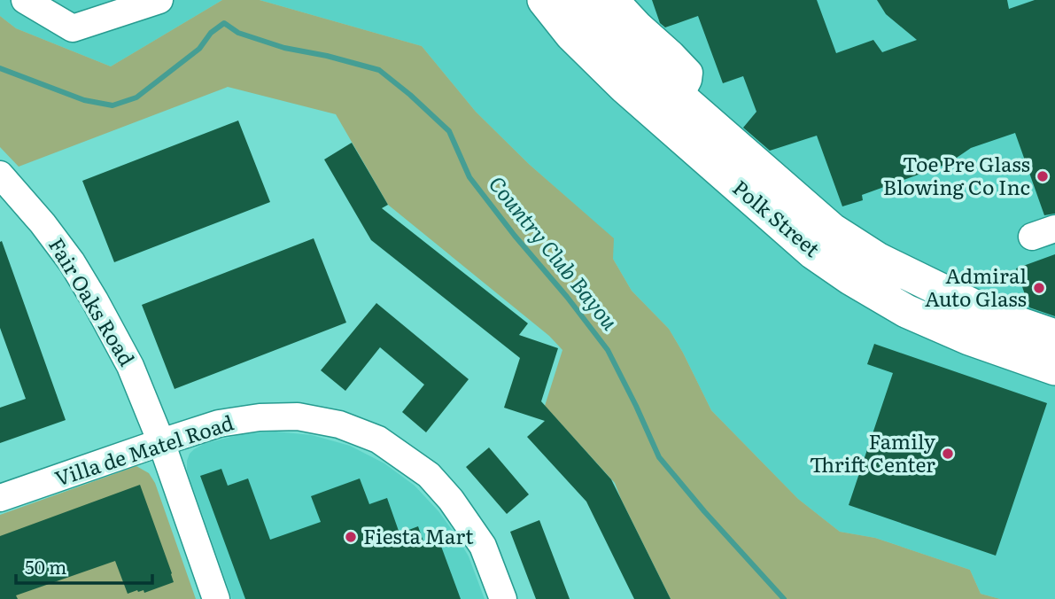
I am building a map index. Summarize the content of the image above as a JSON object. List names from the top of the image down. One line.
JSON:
{"streets":{"main road":["Polk Street"],"street":["Fair Oaks Road","Villa de Matel Road"]},"crossings":[["Fair Oaks Road","Villa de Matel Road"]],"water":["Country Club Bayou"],"places":["Toe Pre Glass Blowing Co Inc","Admiral Auto Glass","Family Thrift Center","Fiesta Mart"],"scale_bar":"50 m"}
